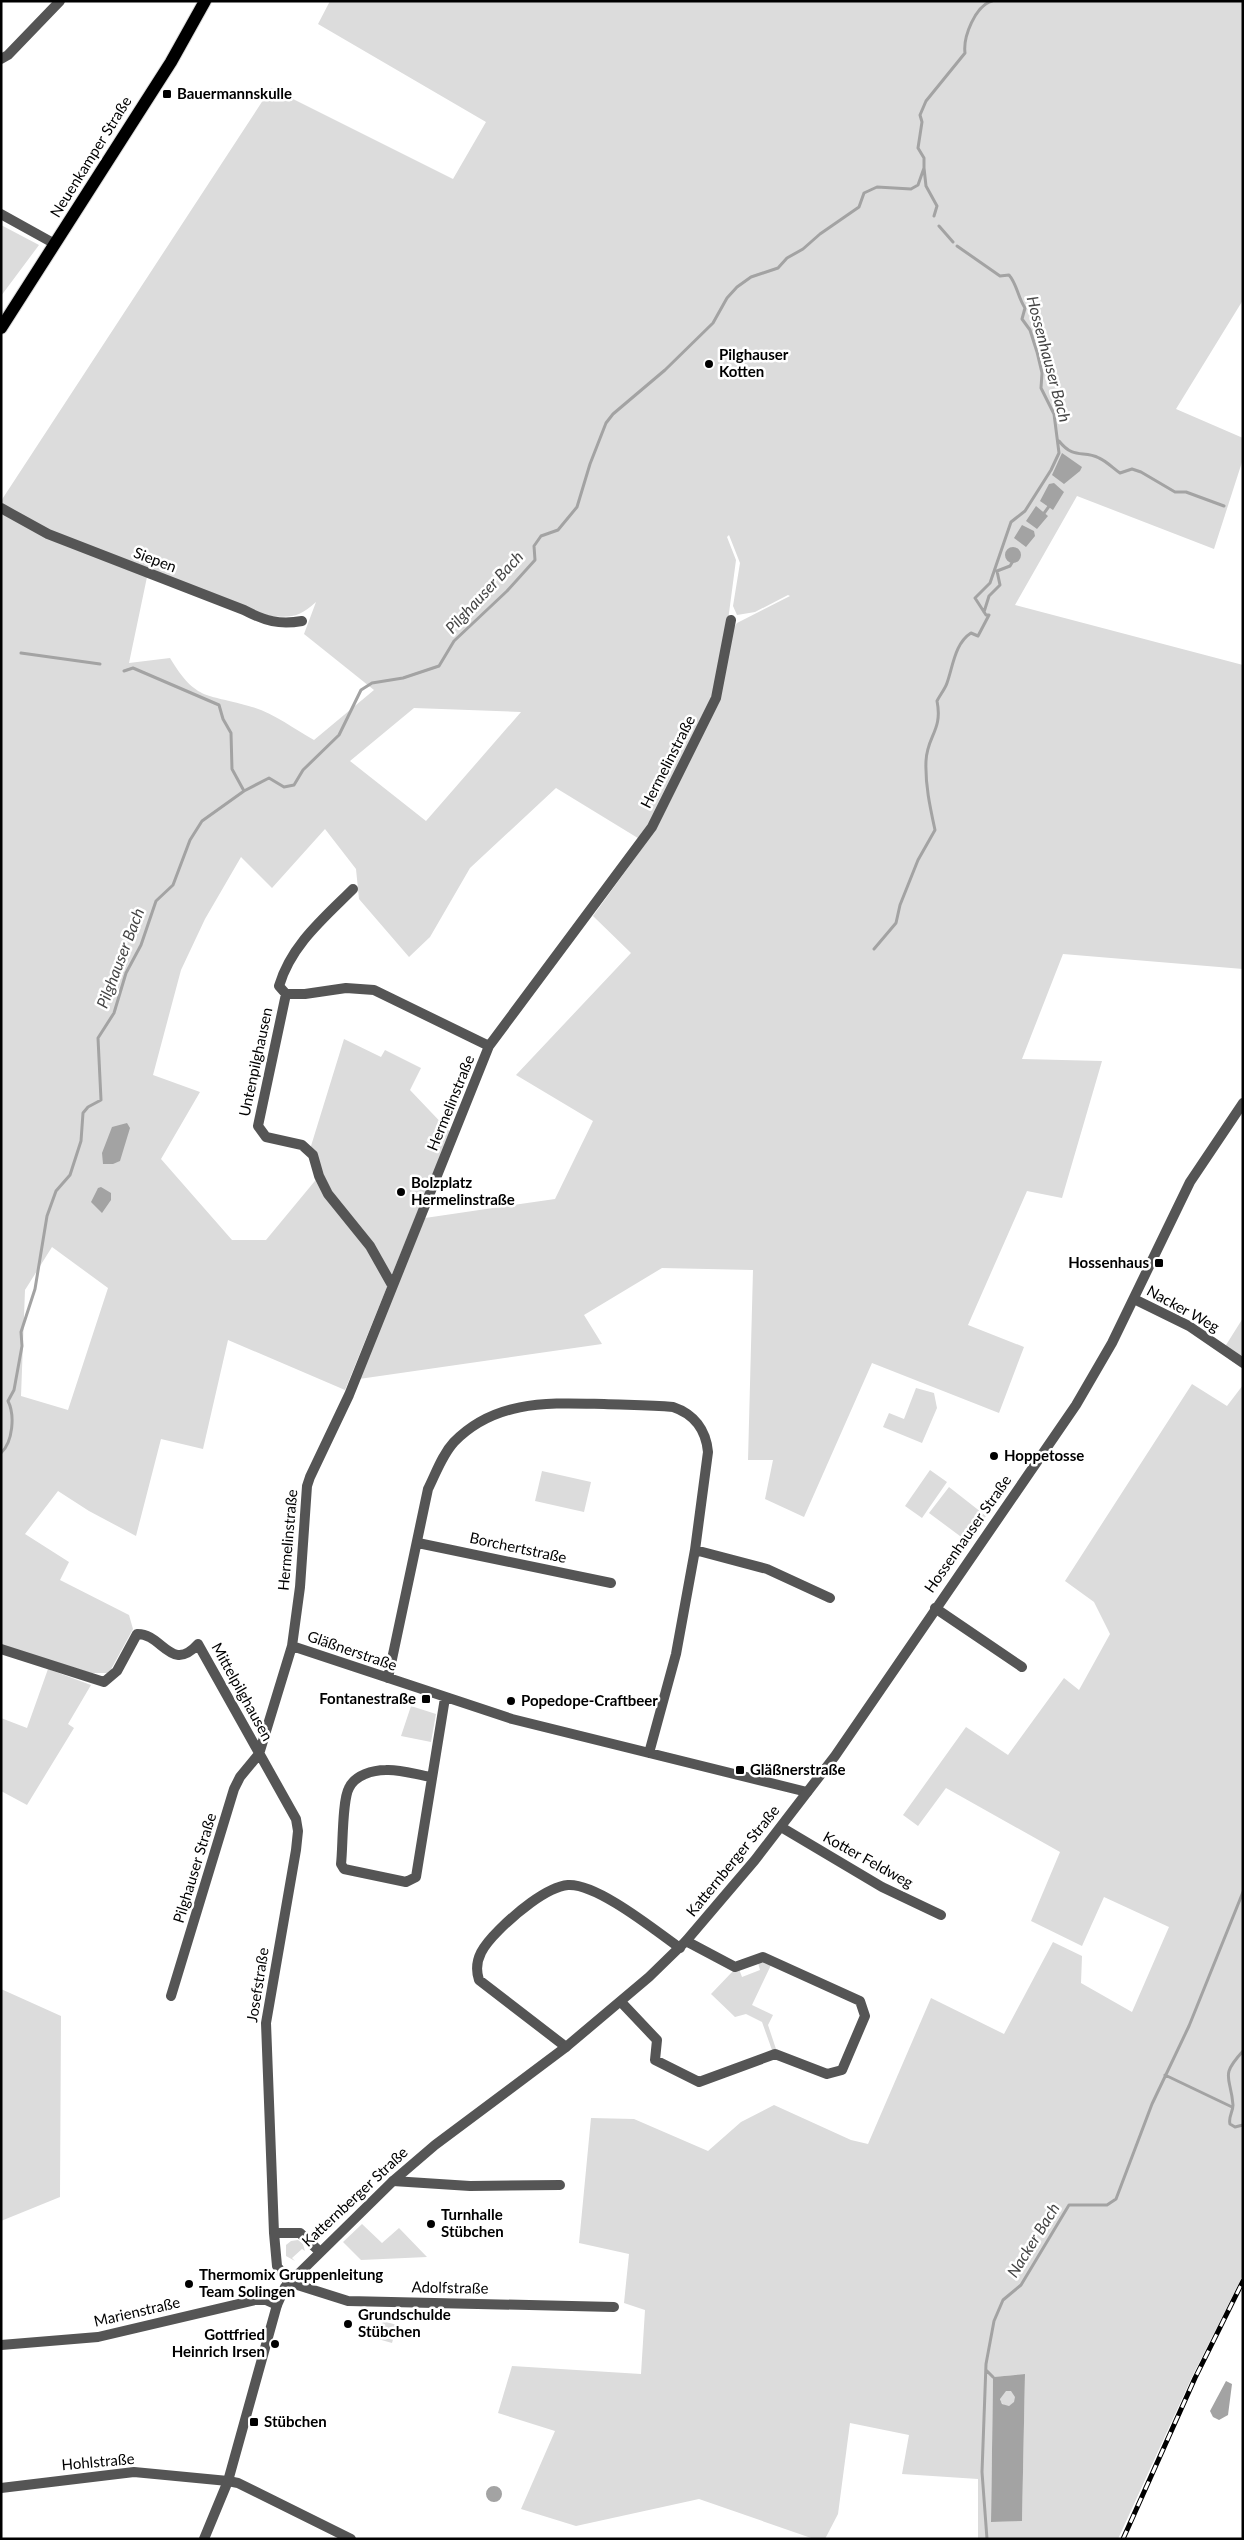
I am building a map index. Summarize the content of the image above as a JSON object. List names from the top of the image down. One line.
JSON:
{"streets":{"main road":["Neuenkamper Straße"],"street":["Siepen","Hermelinstraße","Untenpilghausen","Nacker Weg","Hossenhauser Straße","Borchertstraße","Gläßnerstraße","Mittelpilghausen","Kotter Feldweg","Katternberger Straße","Pilghauser Straße","Josefstraße","Adolfstraße","Marienstraße","Hohlstraße"]},"crossings":[["Hermelinstraße","Untenpilghausen"],["Hermelinstraße","Gläßnerstraße"],["Hermelinstraße","Mittelpilghausen"],["Hermelinstraße","Pilghauser Straße"],["Hermelinstraße","Josefstraße"],["Nacker Weg","Hossenhauser Straße"],["Hossenhauser Straße","Gläßnerstraße"],["Hossenhauser Straße","Katternberger Straße"],["Gläßnerstraße","Katternberger Straße"],["Mittelpilghausen","Pilghauser Straße"],["Mittelpilghausen","Josefstraße"],["Kotter Feldweg","Katternberger Straße"],["Katternberger Straße","Josefstraße"],["Katternberger Straße","Adolfstraße"],["Katternberger Straße","Marienstraße"],["Katternberger Straße","Hohlstraße"],["Pilghauser Straße","Josefstraße"],["Josefstraße","Adolfstraße"]],"water":["Hossenhauser Bach","Pilghauser Bach","Nacker Bach"],"places":{"transit":["Bauermannskulle","Hossenhaus","Fontanestraße","Gläßnerstraße","Stübchen"],"other":["Pilghauser Kotten","Bolzplatz Hermelinstraße","Hoppetosse","Popedope-Craftbeer","Turnhalle Stübchen","Thermomix Gruppenleitung Team Solingen","Grundschulde Stübchen","Gottfried Heinrich Irsen"]}}
